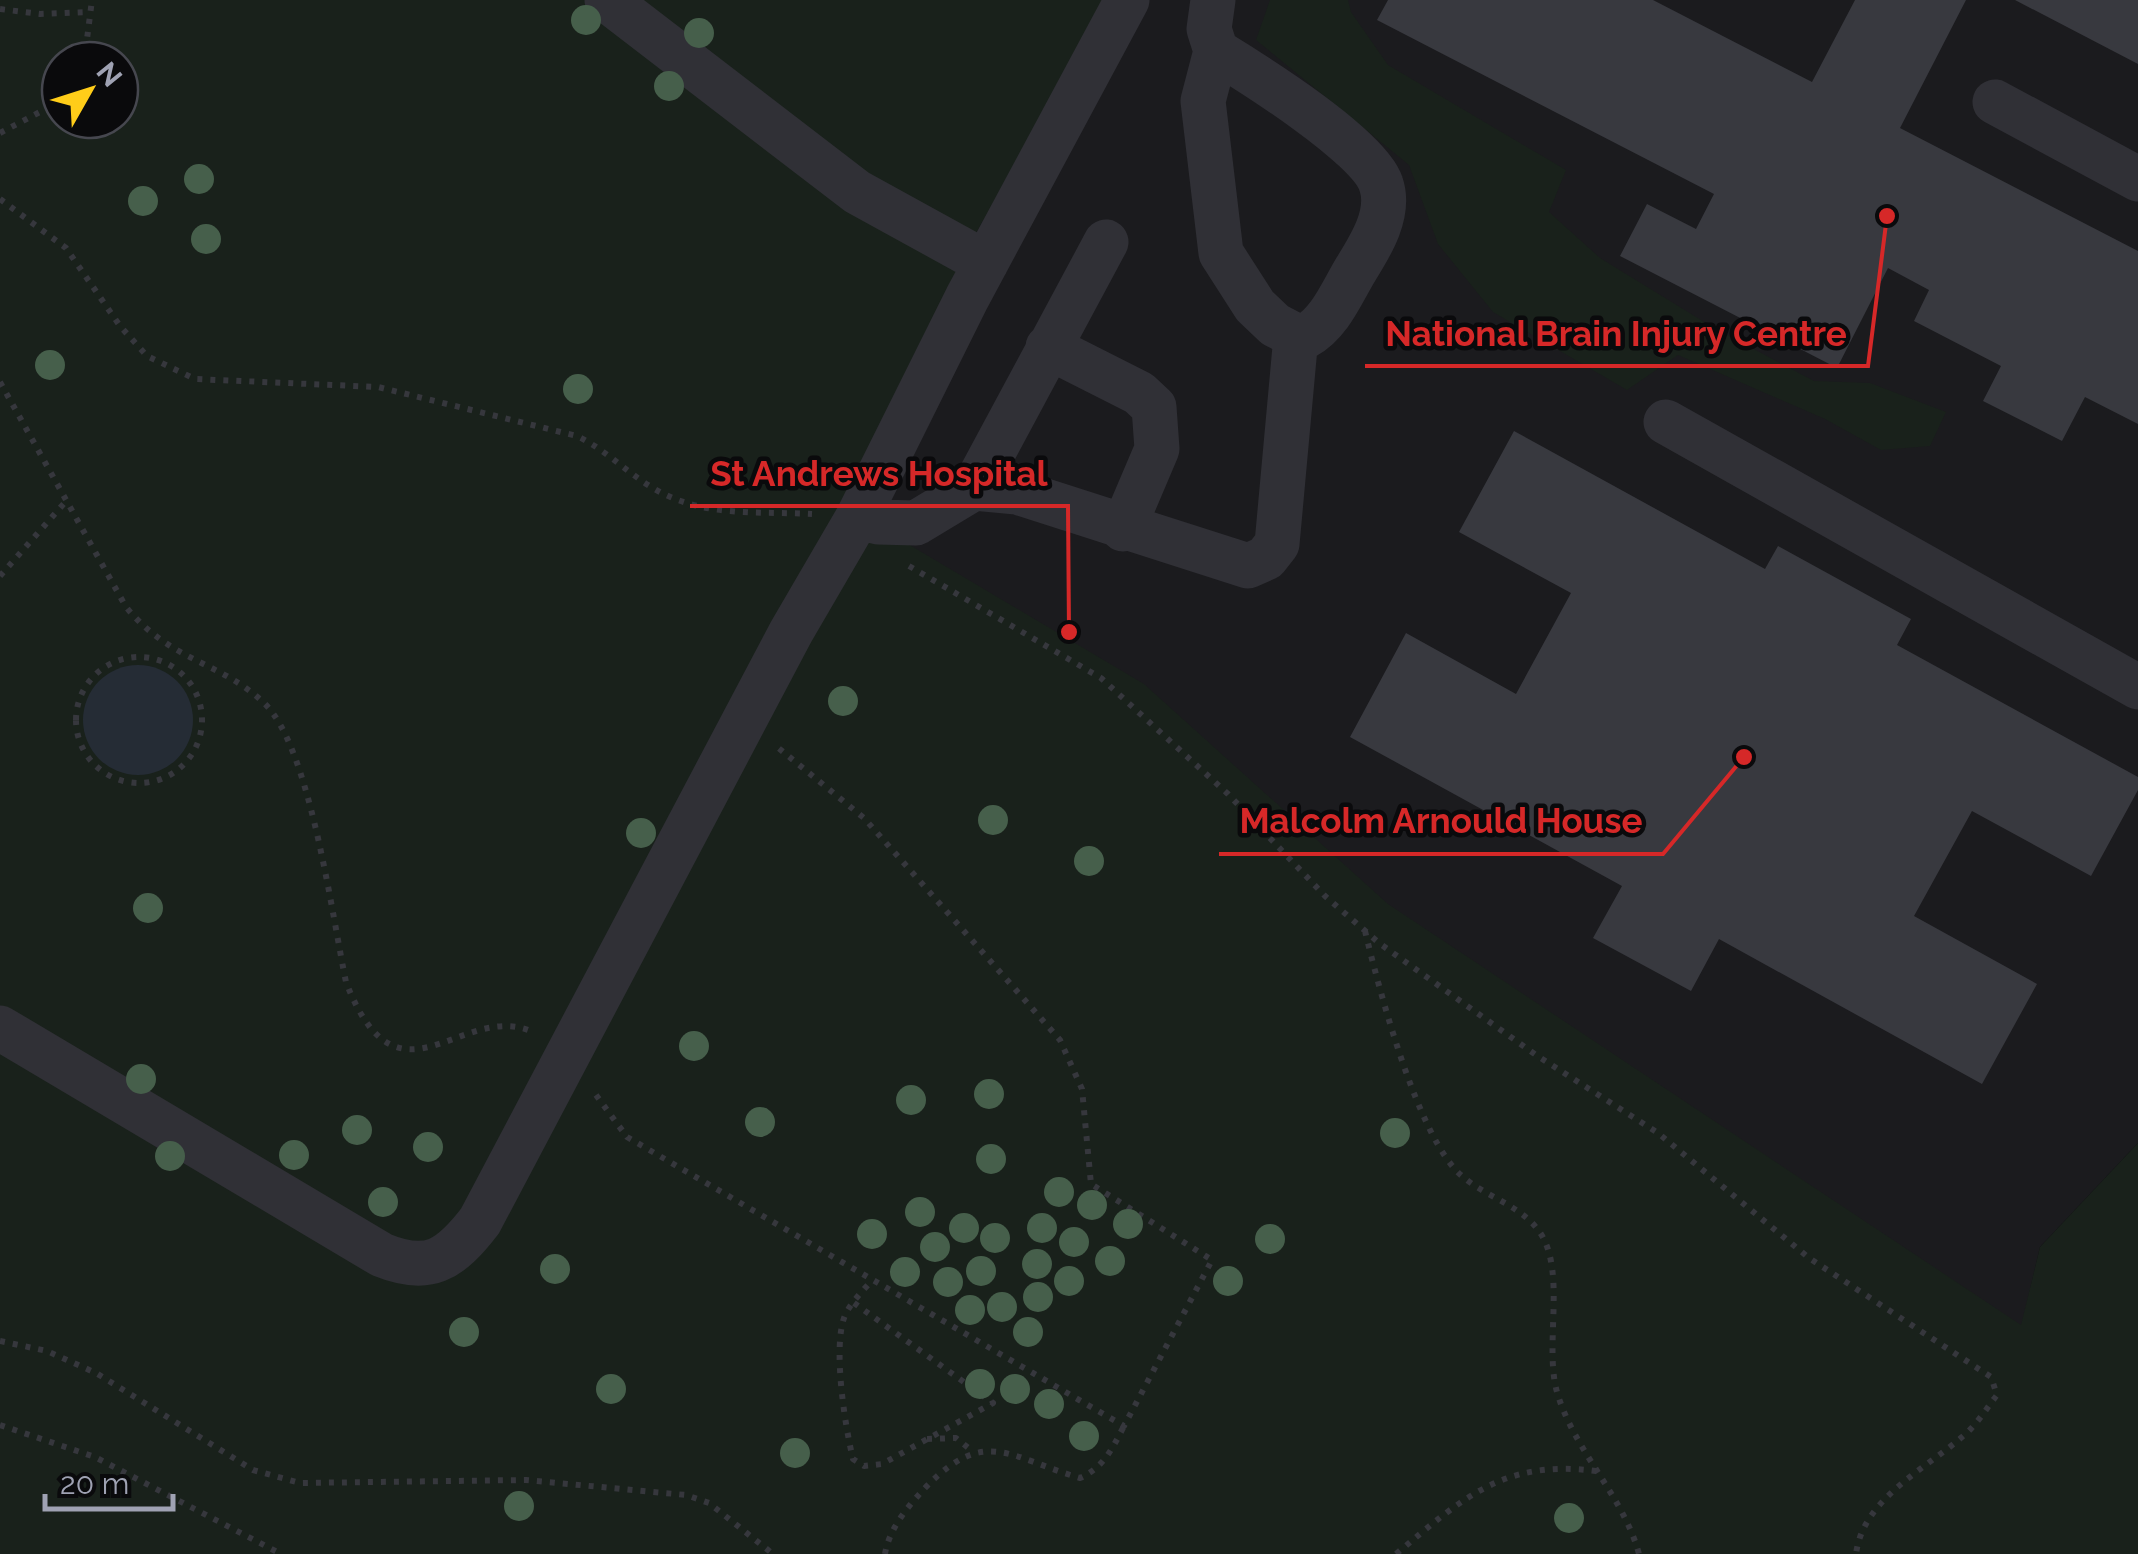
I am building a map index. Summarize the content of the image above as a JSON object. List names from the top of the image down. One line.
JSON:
{"places":["National Brain Injury Centre","St Andrews Hospital","Malcolm Arnould House"],"scale_bar":"20 m","north":"top right"}
